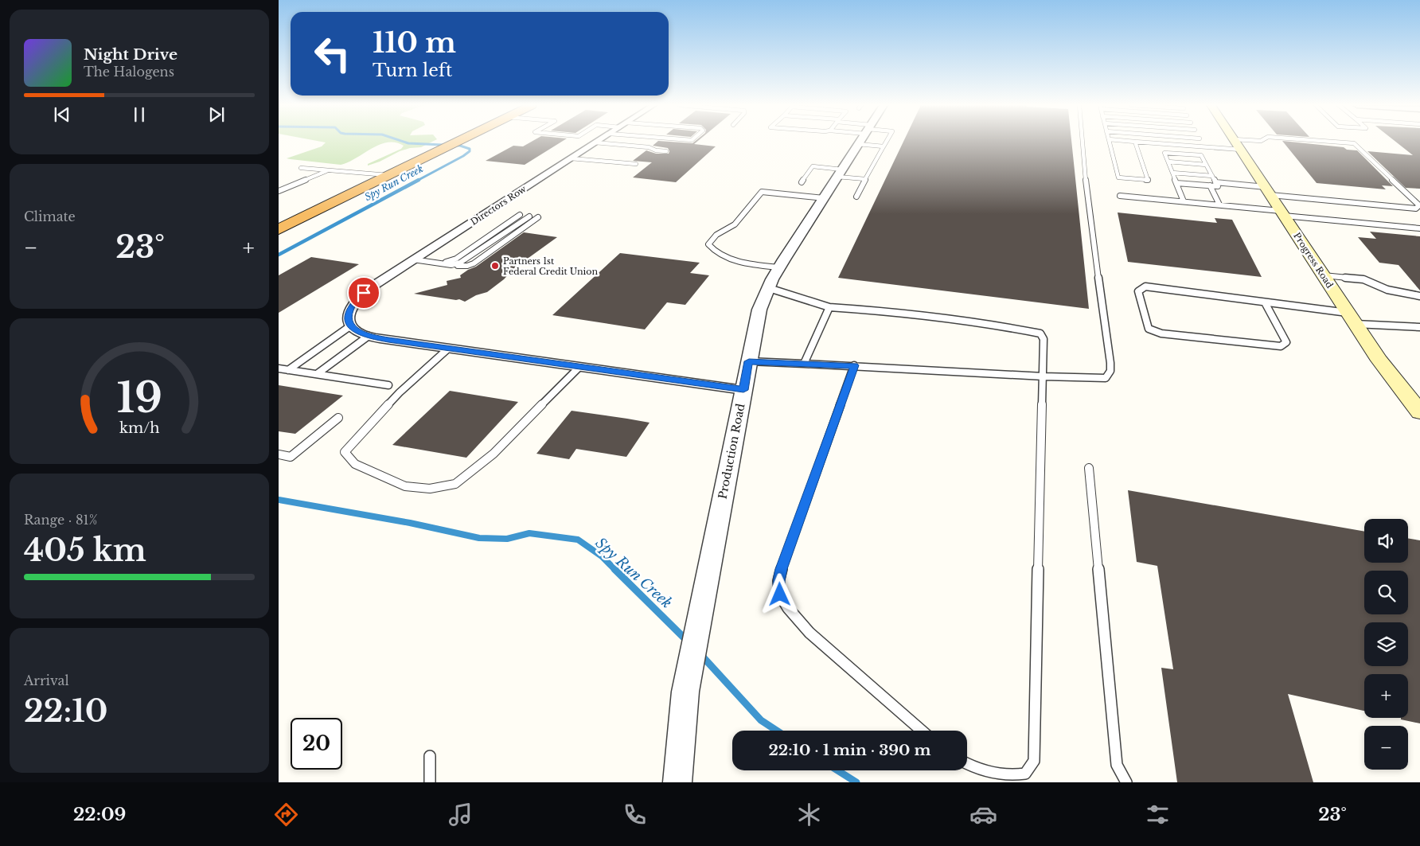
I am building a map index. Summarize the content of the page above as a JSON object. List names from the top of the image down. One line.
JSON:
{"streets":{"main road":["Progress Road"],"street":["Directors Row","Production Road"]},"water":["Spy Run Creek"],"places":["Partners 1st Federal Credit Union"],"page":{"turn":["110 m","Turn left"],"song":["Night Drive","The Halogens"],"tile":["Climate",["Range · 81%","405 km"],["Arrival","22:10"]],"heat":["−","23°","+"],"map_buttons":["+","−"],"limit":"20","trip":"22:10 · 1 min · 390 m","tabs":["22:09","23°"],"gauge":["19","km/h"]}}
